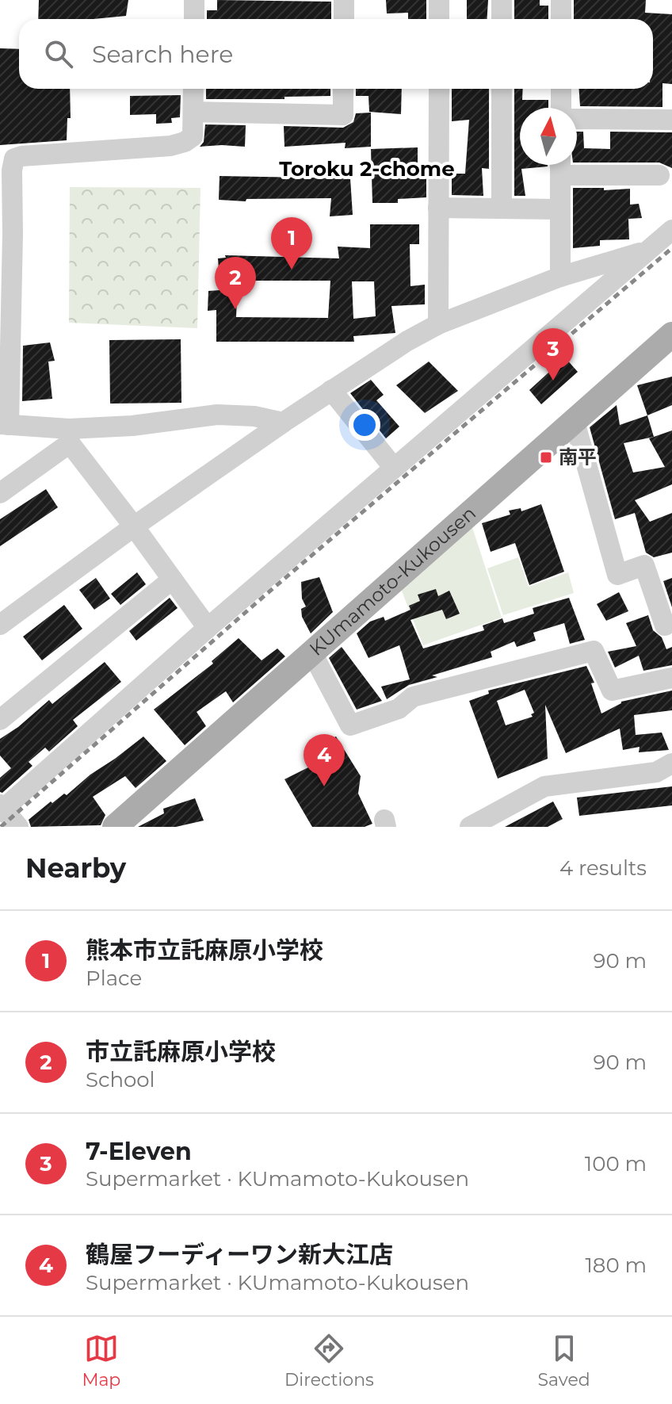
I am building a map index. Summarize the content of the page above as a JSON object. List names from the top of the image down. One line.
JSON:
{"streets":{"main road":["KUmamoto-Kukousen"]},"districts":["Toroku 2-chome"],"places":{"transit":["南平"]},"north":"top","page":{"search":"Search here","pins":["1","2","3","4"],"heading":["Nearby","4 results"],"list":[{"mark":"1","name":"熊本市立託麻原小学校","note":"Place","value":"90 m"},{"mark":"2","name":"市立託麻原小学校","note":"School","value":"90 m"},{"mark":"3","name":"7-Eleven","note":"Supermarket · KUmamoto-Kukousen","value":"100 m"},{"mark":"4","name":"鶴屋フーディーワン新大江店","note":"Supermarket · KUmamoto-Kukousen","value":"180 m"}],"nav":["Map","Directions","Saved"]}}
